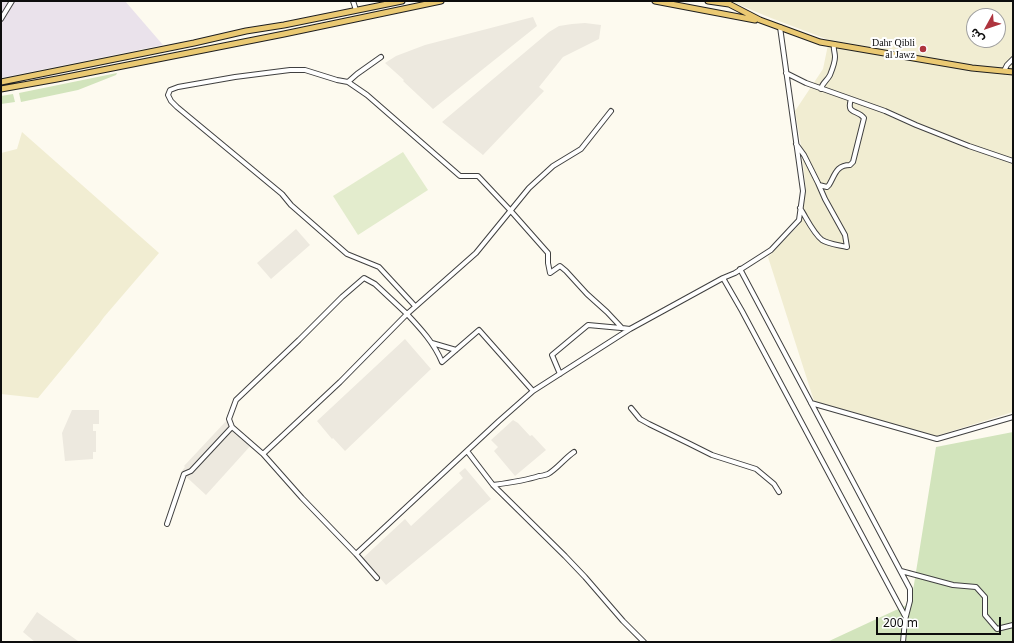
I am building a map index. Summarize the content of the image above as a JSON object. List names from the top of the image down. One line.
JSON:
{"places":["Dahr Qibli al Jawz"],"scale_bar":"200 m","north":"bottom left"}
